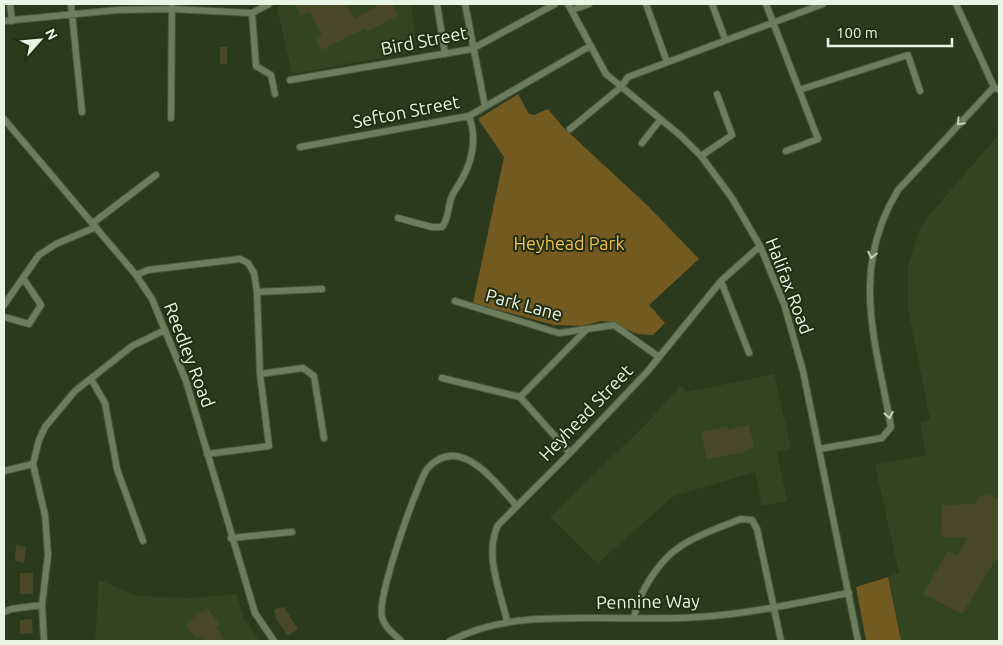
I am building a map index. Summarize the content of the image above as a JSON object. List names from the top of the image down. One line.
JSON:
{"streets":{"street":["Bird Street","Sefton Street","Halifax Road","Park Lane","Reedley Road","Heyhead Street","Pennine Way"]},"crossings":[["Sefton Street","Halifax Road"],["Halifax Road","Heyhead Street"],["Halifax Road","Pennine Way"],["Park Lane","Heyhead Street"],["Heyhead Street","Pennine Way"]],"parks":["Heyhead Park"],"scale_bar":"100 m","north":"top right"}
